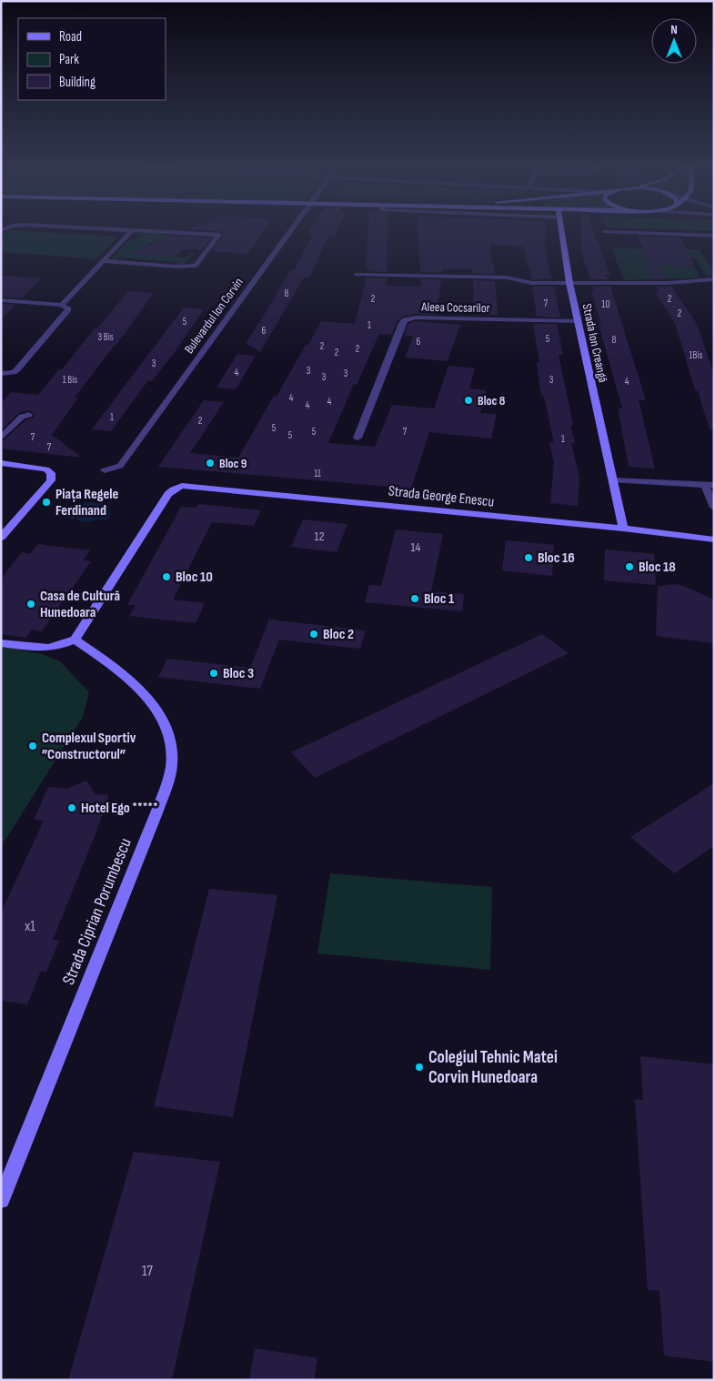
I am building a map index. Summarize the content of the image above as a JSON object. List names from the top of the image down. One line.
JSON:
{"streets":{"street":["Aleea Cocsarilor","Bulevardul Ion Corvin","Strada Ion Creangă","Strada George Enescu","Strada Ciprian Porumbescu"]},"crossings":[["Aleea Cocsarilor","Strada Ion Creangă"],["Strada Ion Creangă","Strada George Enescu"],["Strada George Enescu","Strada Ciprian Porumbescu"]],"places":["Bloc 8","Bloc 9","Piața Regele Ferdinand","Bloc 16","Bloc 18","Bloc 10","Bloc 1","Casa de Cultură Hunedoara","Bloc 2","Bloc 3","Complexul Sportiv ”Constructorul”","Hotel Ego *****","Colegiul Tehnic Matei Corvin Hunedoara"],"house_numbers":["8","2","2","7","10","2","5","1","6","3 Bis","5","8","6","2","2","2","1Bis","3","3","4","3","3","1 Bis","3","4","4","4","4","1","2","5","5","7","5","7","1","7","11","12","14","x1","17"],"legend":["Road","Park","Building"],"north":"top"}
